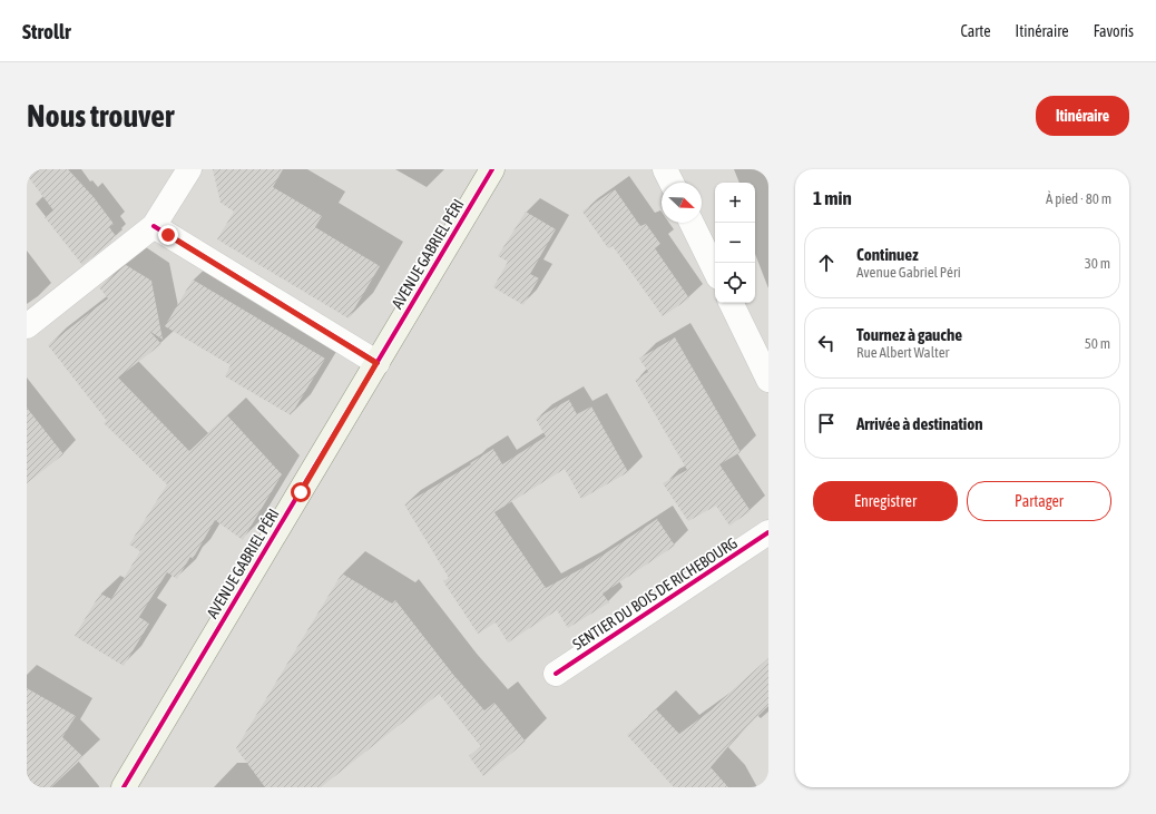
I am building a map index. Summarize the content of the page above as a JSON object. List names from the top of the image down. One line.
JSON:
{"streets":{"street":["AVENUE GABRIEL PÉRI","SENTIER DU BOIS DE RICHEBOURG"]},"north":"bottom right","page":{"header":"Strollr","nav":["Carte","Itinéraire","Favoris"],"buttons":["Itinéraire",["Enregistrer","Partager"]],"title":"Nous trouver","heading":["1 min","À pied · 80 m"],"map_buttons":["+","−"],"list":[["Continuez","Avenue Gabriel Péri","30 m"],["Tournez à gauche","Rue Albert Walter","50 m"],"Arrivée à destination"]}}
